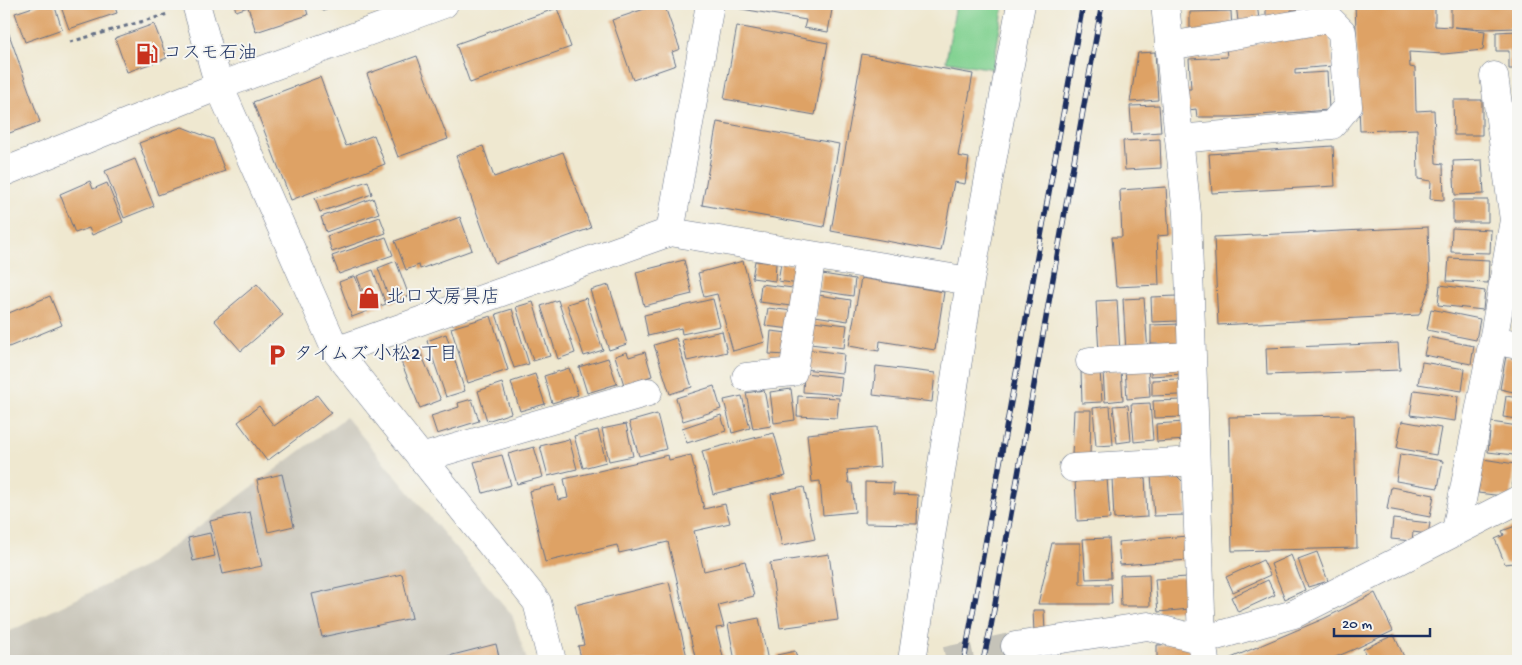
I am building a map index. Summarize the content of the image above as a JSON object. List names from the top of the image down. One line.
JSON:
{"places":{"fuel station":["コスモ石油"],"shop":["北口文房具店"],"parking":["タイムズ 小松2丁目"]},"scale_bar":"20 m"}
